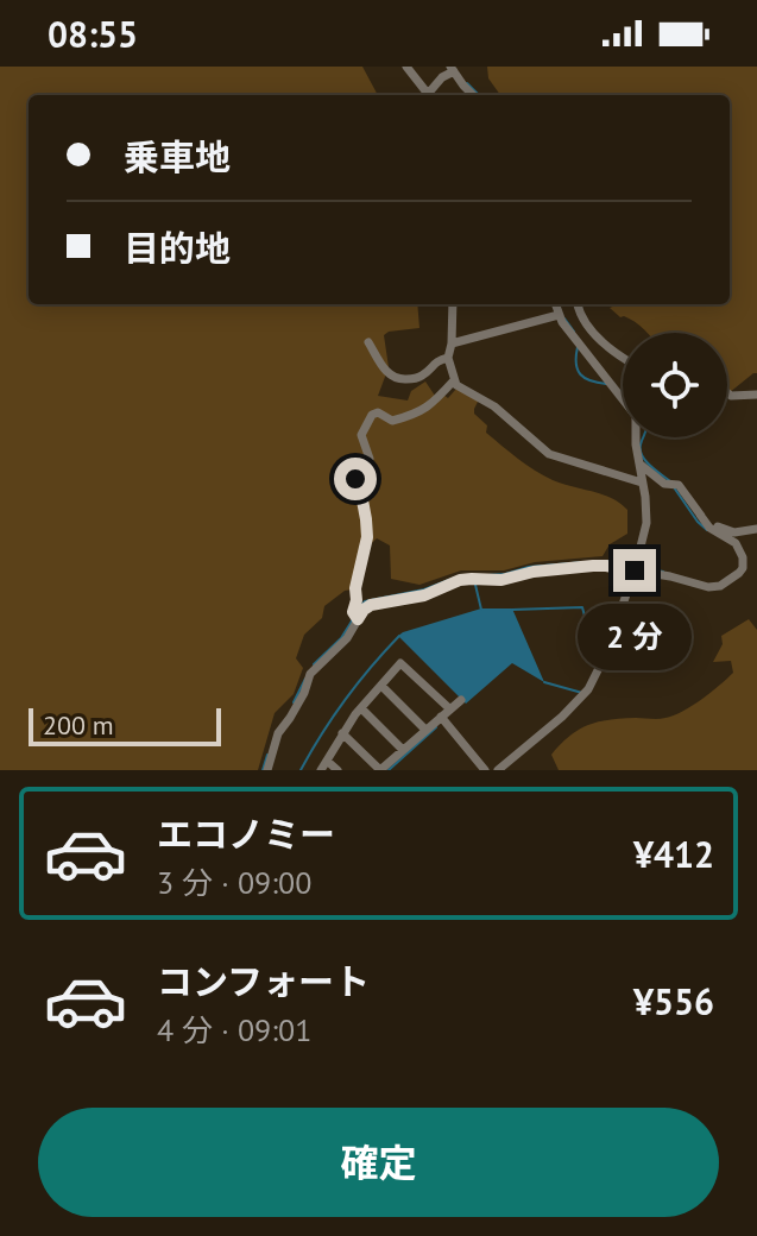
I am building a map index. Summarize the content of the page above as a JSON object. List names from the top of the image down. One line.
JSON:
{"scale_bar":"200 m","page":{"status":"08:55","banner":["乗車地","目的地"],"bubble":"2 分","scale":"200 m","list":[{"name":"エコノミー","note":"3 分 · 09:00","value":"¥412"},{"name":"コンフォート","note":"4 分 · 09:01","value":"¥556"}],"buttons":"確定"}}
